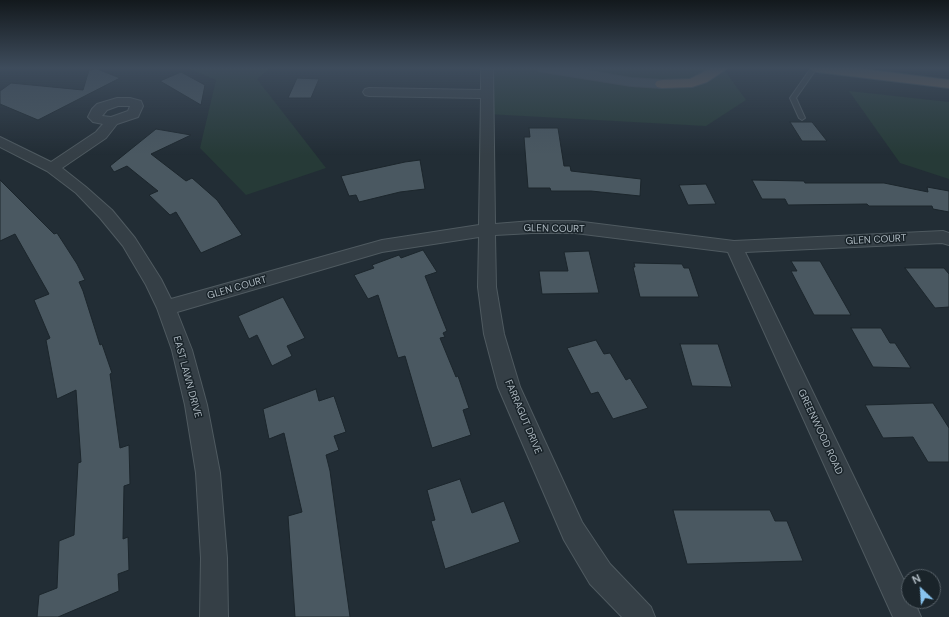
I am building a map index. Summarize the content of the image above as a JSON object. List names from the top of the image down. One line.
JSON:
{"streets":{"street":["GLEN COURT","EAST LAWN DRIVE","FARRAGUT DRIVE","GREENWOOD ROAD"]},"crossings":[["GLEN COURT","EAST LAWN DRIVE"],["GLEN COURT","FARRAGUT DRIVE"],["GLEN COURT","GREENWOOD ROAD"]],"north":"top left"}
